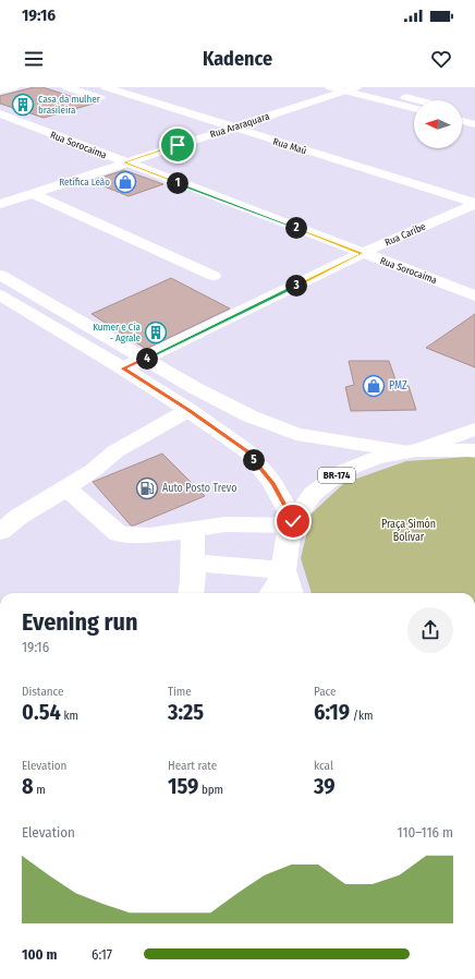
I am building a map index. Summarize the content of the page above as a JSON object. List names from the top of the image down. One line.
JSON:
{"streets":{"main road":["Rua Araraquara","Rua Sorocaima","Rua Maú","Rua Caribe","BR-174"]},"crossings":[["Rua Araraquara","Rua Sorocaima"],["Rua Araraquara","Rua Maú"],["Rua Sorocaima","Rua Caribe"],["Rua Maú","Rua Caribe"]],"parks":["Praça Simón Bolívar"],"places":{"building":["Casa da mulher brasileira","Kumer e Cia - Agrale"],"shop":["Retífica Leão","PMZ"],"fuel station":["Auto Posto Trevo"]},"north":"left","page":{"status":"19:16","header":"Kadence","pins":["1","2","3","4","5"],"heading":["Evening run","19:16"],"stats":[["Distance","0.54 km"],["Time","3:25"],["Pace","6:19 /km"],["Elevation","8 m"],["Heart rate","159 bpm"],["kcal","39"]],"chart":["Elevation","110–116 m"],"list":[{"name":"100 m","note":"6:17"}]}}
